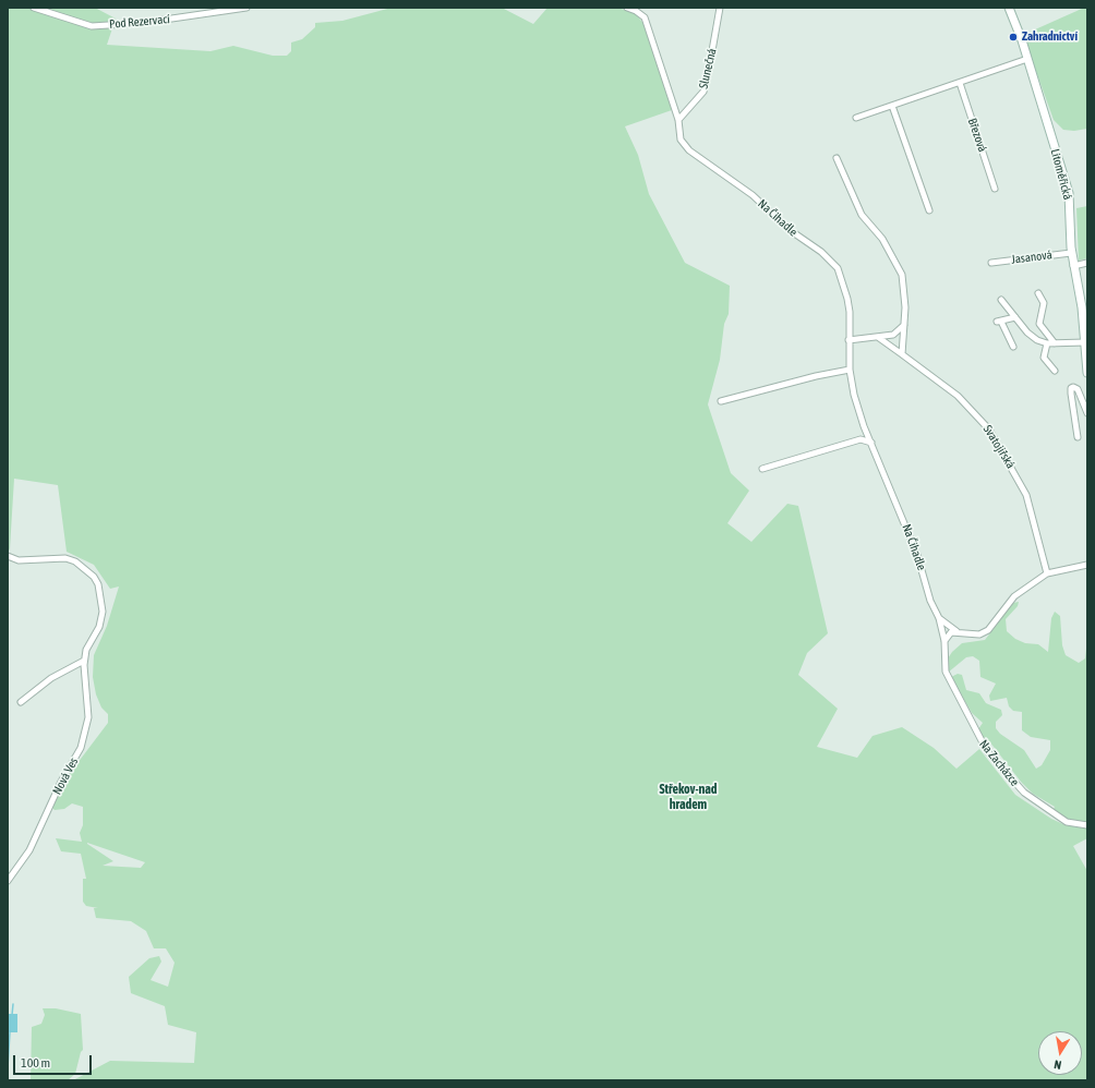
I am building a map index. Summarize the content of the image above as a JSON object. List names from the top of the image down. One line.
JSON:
{"streets":{"main road":["Litoměřická"],"street":["Pod Rezervací","Slunečná","Březová","Na Čihadle","Jasanová","Svatojiřská","Na Zacházce","Nová Ves"]},"crossings":[["Slunečná","Na Čihadle"],["Litoměřická","Jasanová"],["Na Čihadle","Na Zacházce"]],"districts":["Střekov-nad hradem"],"places":["Zahradnictví"],"scale_bar":"100 m","north":"bottom"}
